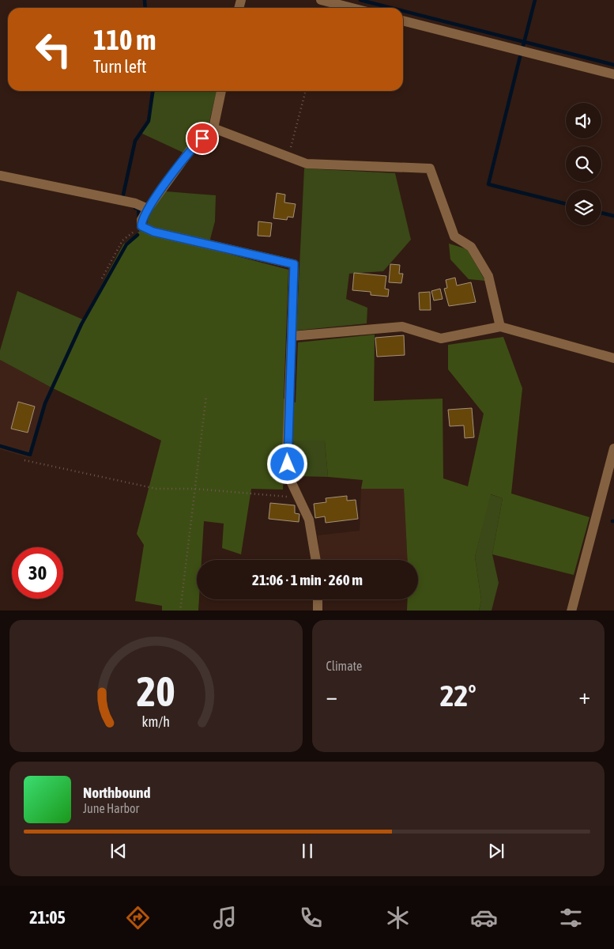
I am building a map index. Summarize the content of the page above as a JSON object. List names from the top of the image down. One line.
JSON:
{"page":{"turn":["110 m","Turn left"],"limit":"30","trip":"21:06 · 1 min · 260 m","tile":"Climate","heat":["−","22°","+"],"song":["Northbound","June Harbor"],"tabs":"21:05","gauge":["20","km/h"]}}
